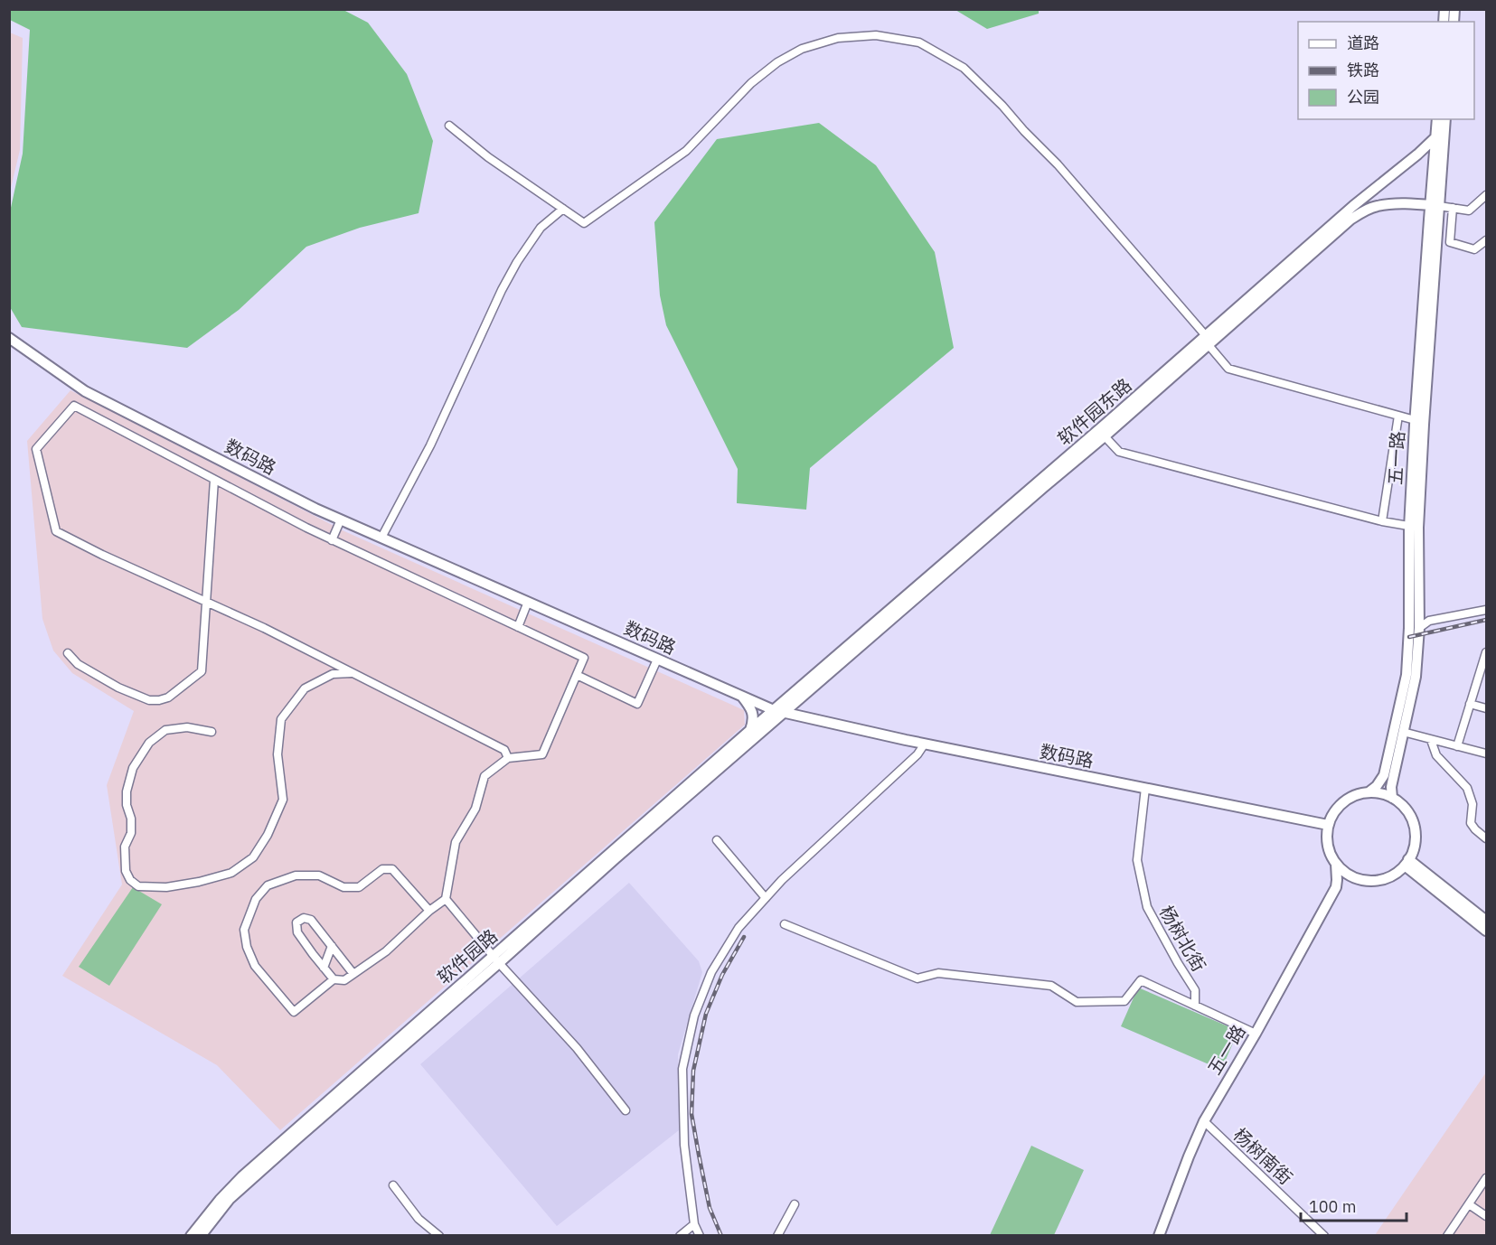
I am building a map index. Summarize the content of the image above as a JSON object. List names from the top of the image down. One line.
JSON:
{"streets":{"main road":["软件园东路","数码路","五一路","软件园路"],"street":["杨树北街","杨树南街"]},"crossings":[["软件园东路","数码路"],["软件园东路","五一路"],["软件园东路","软件园路"],["数码路","五一路"],["数码路","杨树北街"],["数码路","软件园路"],["五一路","杨树南街"]],"legend":["道路","铁路","公园"],"scale_bar":"100 m"}
